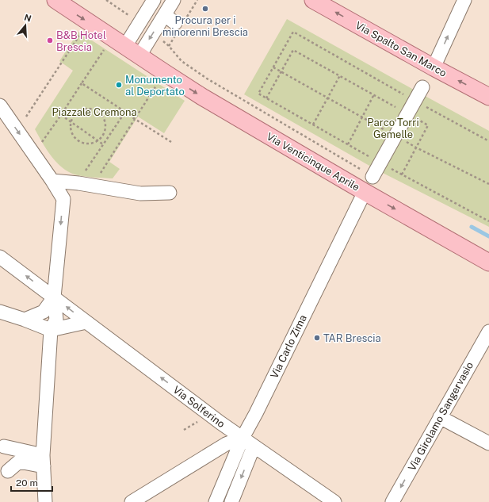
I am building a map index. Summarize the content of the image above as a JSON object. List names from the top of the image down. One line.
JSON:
{"streets":{"main road":["Via Spalto San Marco","Via Venticinque Aprile"],"street":["Via Carlo Zima","Via Solferino","Via Girolamo Sangervasio"]},"crossings":[["Via Venticinque Aprile","Via Carlo Zima"],["Via Carlo Zima","Via Solferino"]],"one_way":["Via Spalto San Marco","Via Venticinque Aprile","Via Solferino","Via Girolamo Sangervasio"],"parks":["Piazzale Cremona","Parco Torri Gemelle"],"places":["Procura per i minorenni Brescia","B&B Hotel Brescia","Monumento al Deportato","TAR Brescia"],"scale_bar":"20 m","north":"top"}
